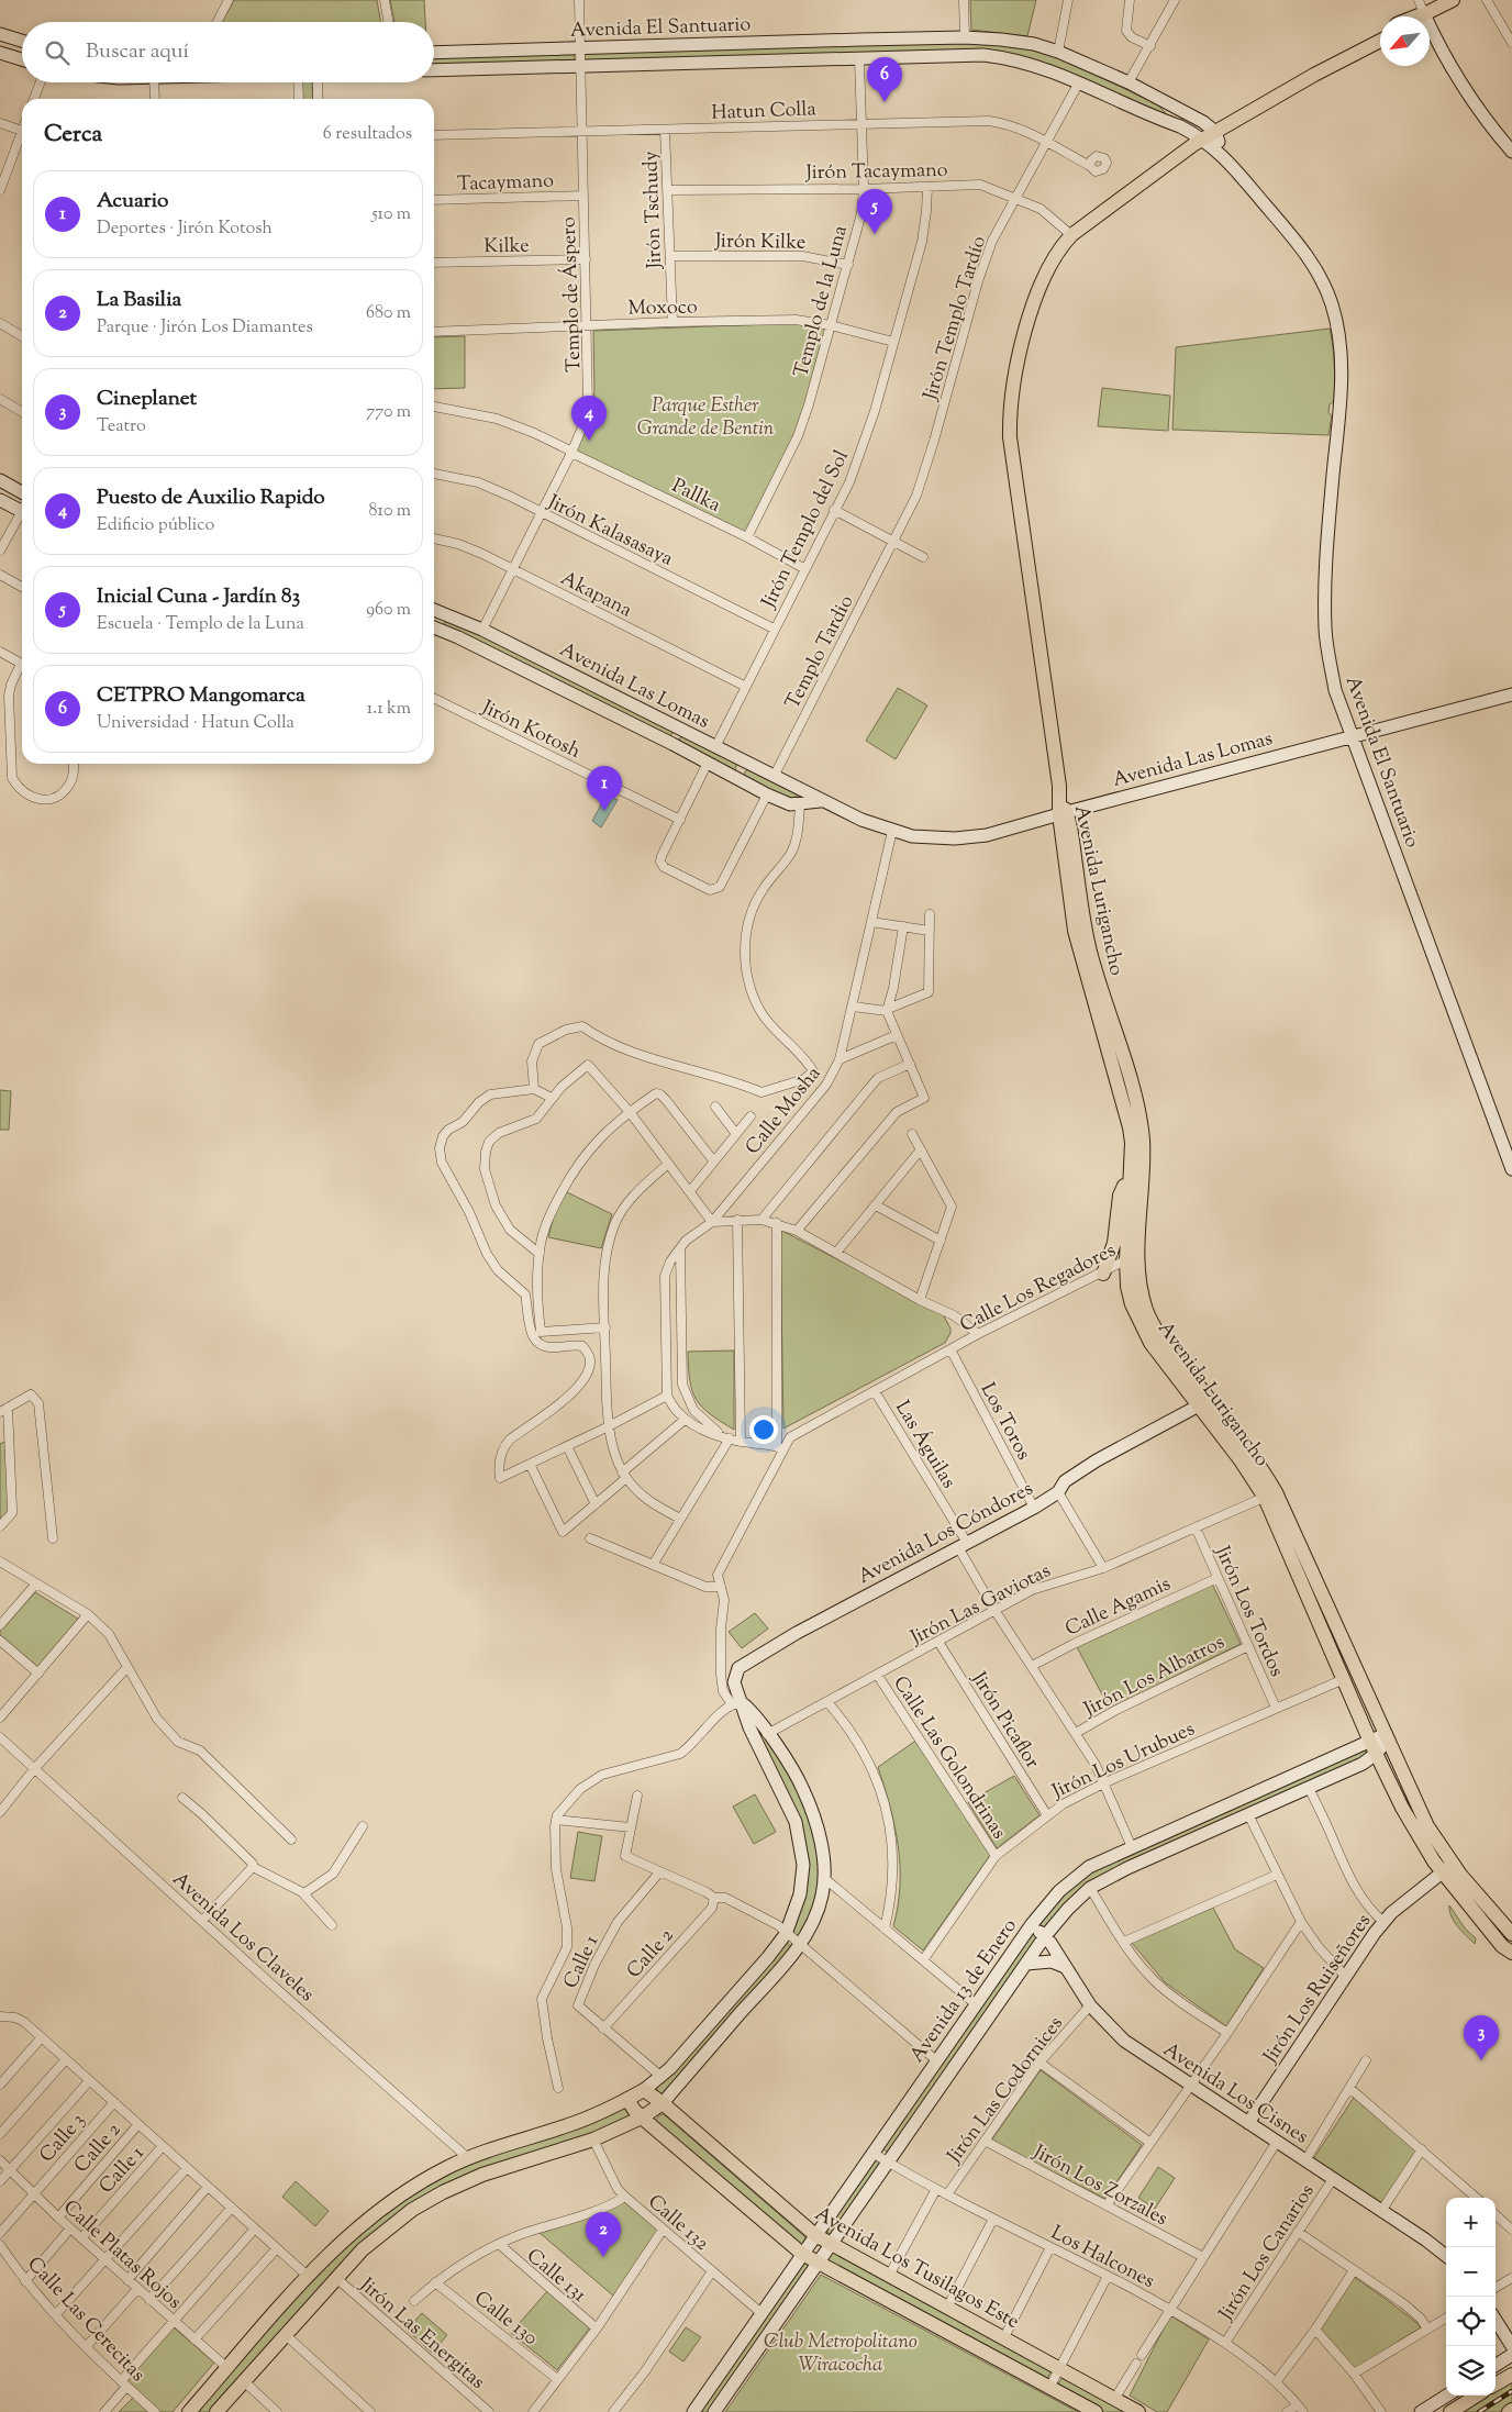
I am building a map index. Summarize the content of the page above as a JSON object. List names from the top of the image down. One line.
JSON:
{"streets":{"main road":["Avenida Lurigancho","Avenida Los Tusilagos Este"],"street":["Avenida El Santuario","Hatun Colla","Jirón Tacaymano","Tacaymano","Jirón Tschudy","Jirón Kilke","Kilke","Templo de Áspero","Templo de la Luna","Moxoco","Jirón Templo Tardío","Pallka","Jirón Templo del Sol","Jirón Kalasasaya","Akapana","Templo Tardio","Avenida Las Lomas","Jirón Kotosh","Calle Mosha","Calle Los Regadores","Los Toros","Las Águilas","Avenida Los Cóndores","Jirón Las Gaviotas","Calle Agamis","Jirón Los Tordos","Jirón Los Albatros","Jirón Picaflor","Calle Las Golondrinas","Jirón Los Urubues","Avenida Los Claveles","Calle 2","Calle 1","Jirón Los Ruiseñores","Avenida 13 de Enero","Jirón Las Codornices","Avenida Los Cisnes","Calle 3","Jirón Los Zorzales","Calle 132","Jirón Los Canarios","Calle Platas Rojos","Los Halcones","Calle 131","Calle 130","Calle Las Cerecitas","Jirón Las Energitas"]},"crossings":[["Avenida El Santuario","Templo de Áspero"],["Avenida El Santuario","Templo de la Luna"],["Avenida El Santuario","Jirón Templo Tardío"],["Avenida El Santuario","Avenida Las Lomas"],["Avenida El Santuario","Avenida Lurigancho"],["Hatun Colla","Jirón Tschudy"],["Hatun Colla","Templo de Áspero"],["Hatun Colla","Templo de la Luna"],["Hatun Colla","Jirón Templo Tardío"],["Jirón Tacaymano","Jirón Tschudy"],["Jirón Tacaymano","Templo de la Luna"],["Jirón Tacaymano","Jirón Templo Tardío"],["Jirón Tacaymano","Jirón Templo del Sol"],["Jirón Tacaymano","Avenida Lurigancho"],["Tacaymano","Templo de Áspero"],["Jirón Tschudy","Jirón Kilke"],["Jirón Tschudy","Moxoco"],["Jirón Kilke","Templo de la Luna"],["Kilke","Templo de Áspero"],["Templo de Áspero","Moxoco"],["Templo de Áspero","Pallka"],["Templo de Áspero","Jirón Kalasasaya"],["Templo de Áspero","Akapana"],["Templo de Áspero","Avenida Las Lomas"],["Templo de la Luna","Moxoco"],["Templo de la Luna","Pallka"],["Moxoco","Jirón Templo del Sol"],["Jirón Templo Tardío","Templo Tardio"],["Pallka","Jirón Templo del Sol"],["Jirón Templo del Sol","Jirón Kalasasaya"],["Jirón Templo del Sol","Akapana"],["Jirón Templo del Sol","Avenida Las Lomas"],["Templo Tardio","Avenida Las Lomas"],["Avenida Las Lomas","Avenida Lurigancho"],["Avenida Las Lomas","Calle Mosha"],["Avenida Lurigancho","Calle Los Regadores"],["Avenida Lurigancho","Avenida Los Cóndores"],["Avenida Lurigancho","Jirón Las Gaviotas"],["Avenida Lurigancho","Jirón Los Urubues"],["Avenida Lurigancho","Jirón Los Ruiseñores"],["Avenida Lurigancho","Avenida 13 de Enero"],["Calle Los Regadores","Los Toros"],["Calle Los Regadores","Las Águilas"],["Los Toros","Avenida Los Cóndores"],["Las Águilas","Avenida Los Cóndores"],["Las Águilas","Jirón Las Gaviotas"],["Las Águilas","Calle Agamis"],["Las Águilas","Jirón Los Albatros"],["Las Águilas","Jirón Los Urubues"],["Las Águilas","Avenida 13 de Enero"],["Jirón Las Gaviotas","Jirón Los Tordos"],["Jirón Las Gaviotas","Jirón Picaflor"],["Jirón Las Gaviotas","Calle Las Golondrinas"],["Calle Agamis","Jirón Los Tordos"],["Jirón Los Tordos","Jirón Los Albatros"],["Jirón Los Tordos","Jirón Los Urubues"],["Jirón Picaflor","Jirón Los Urubues"],["Calle Las Golondrinas","Jirón Los Urubues"],["Calle 2","Calle 1"],["Calle 2","Calle Platas Rojos"],["Calle 1","Calle Platas Rojos"],["Jirón Los Ruiseñores","Avenida Los Cisnes"],["Avenida 13 de Enero","Avenida Los Cisnes"],["Avenida 13 de Enero","Calle 132"],["Avenida 13 de Enero","Los Halcones"],["Avenida 13 de Enero","Avenida Los Tusilagos Este"],["Jirón Las Codornices","Avenida Los Cisnes"],["Jirón Las Codornices","Jirón Los Zorzales"],["Jirón Las Codornices","Los Halcones"],["Avenida Los Cisnes","Jirón Los Canarios"],["Calle 3","Calle Platas Rojos"],["Jirón Los Canarios","Los Halcones"]],"parks":["Parque Esther Grande de Bentin","Club Metropolitano Wiracocha"],"north":"bottom left","page":{"search":"Buscar aquí","pins":["6","5","4","1","3","2"],"heading":["Cerca","6 resultados"],"list":[{"mark":"1","name":"Acuario","note":"Deportes · Jirón Kotosh","value":"510 m"},{"mark":"2","name":"La Basilia","note":"Parque · Jirón Los Diamantes","value":"680 m"},{"mark":"3","name":"Cineplanet","note":"Teatro","value":"770 m"},{"mark":"4","name":"Puesto de Auxilio Rapido","note":"Edificio público","value":"810 m"},{"mark":"5","name":"Inicial Cuna - Jardín 83","note":"Escuela · Templo de la Luna","value":"960 m"},{"mark":"6","name":"CETPRO Mangomarca","note":"Universidad · Hatun Colla","value":"1.1 km"}],"map_buttons":["+","−"]}}
